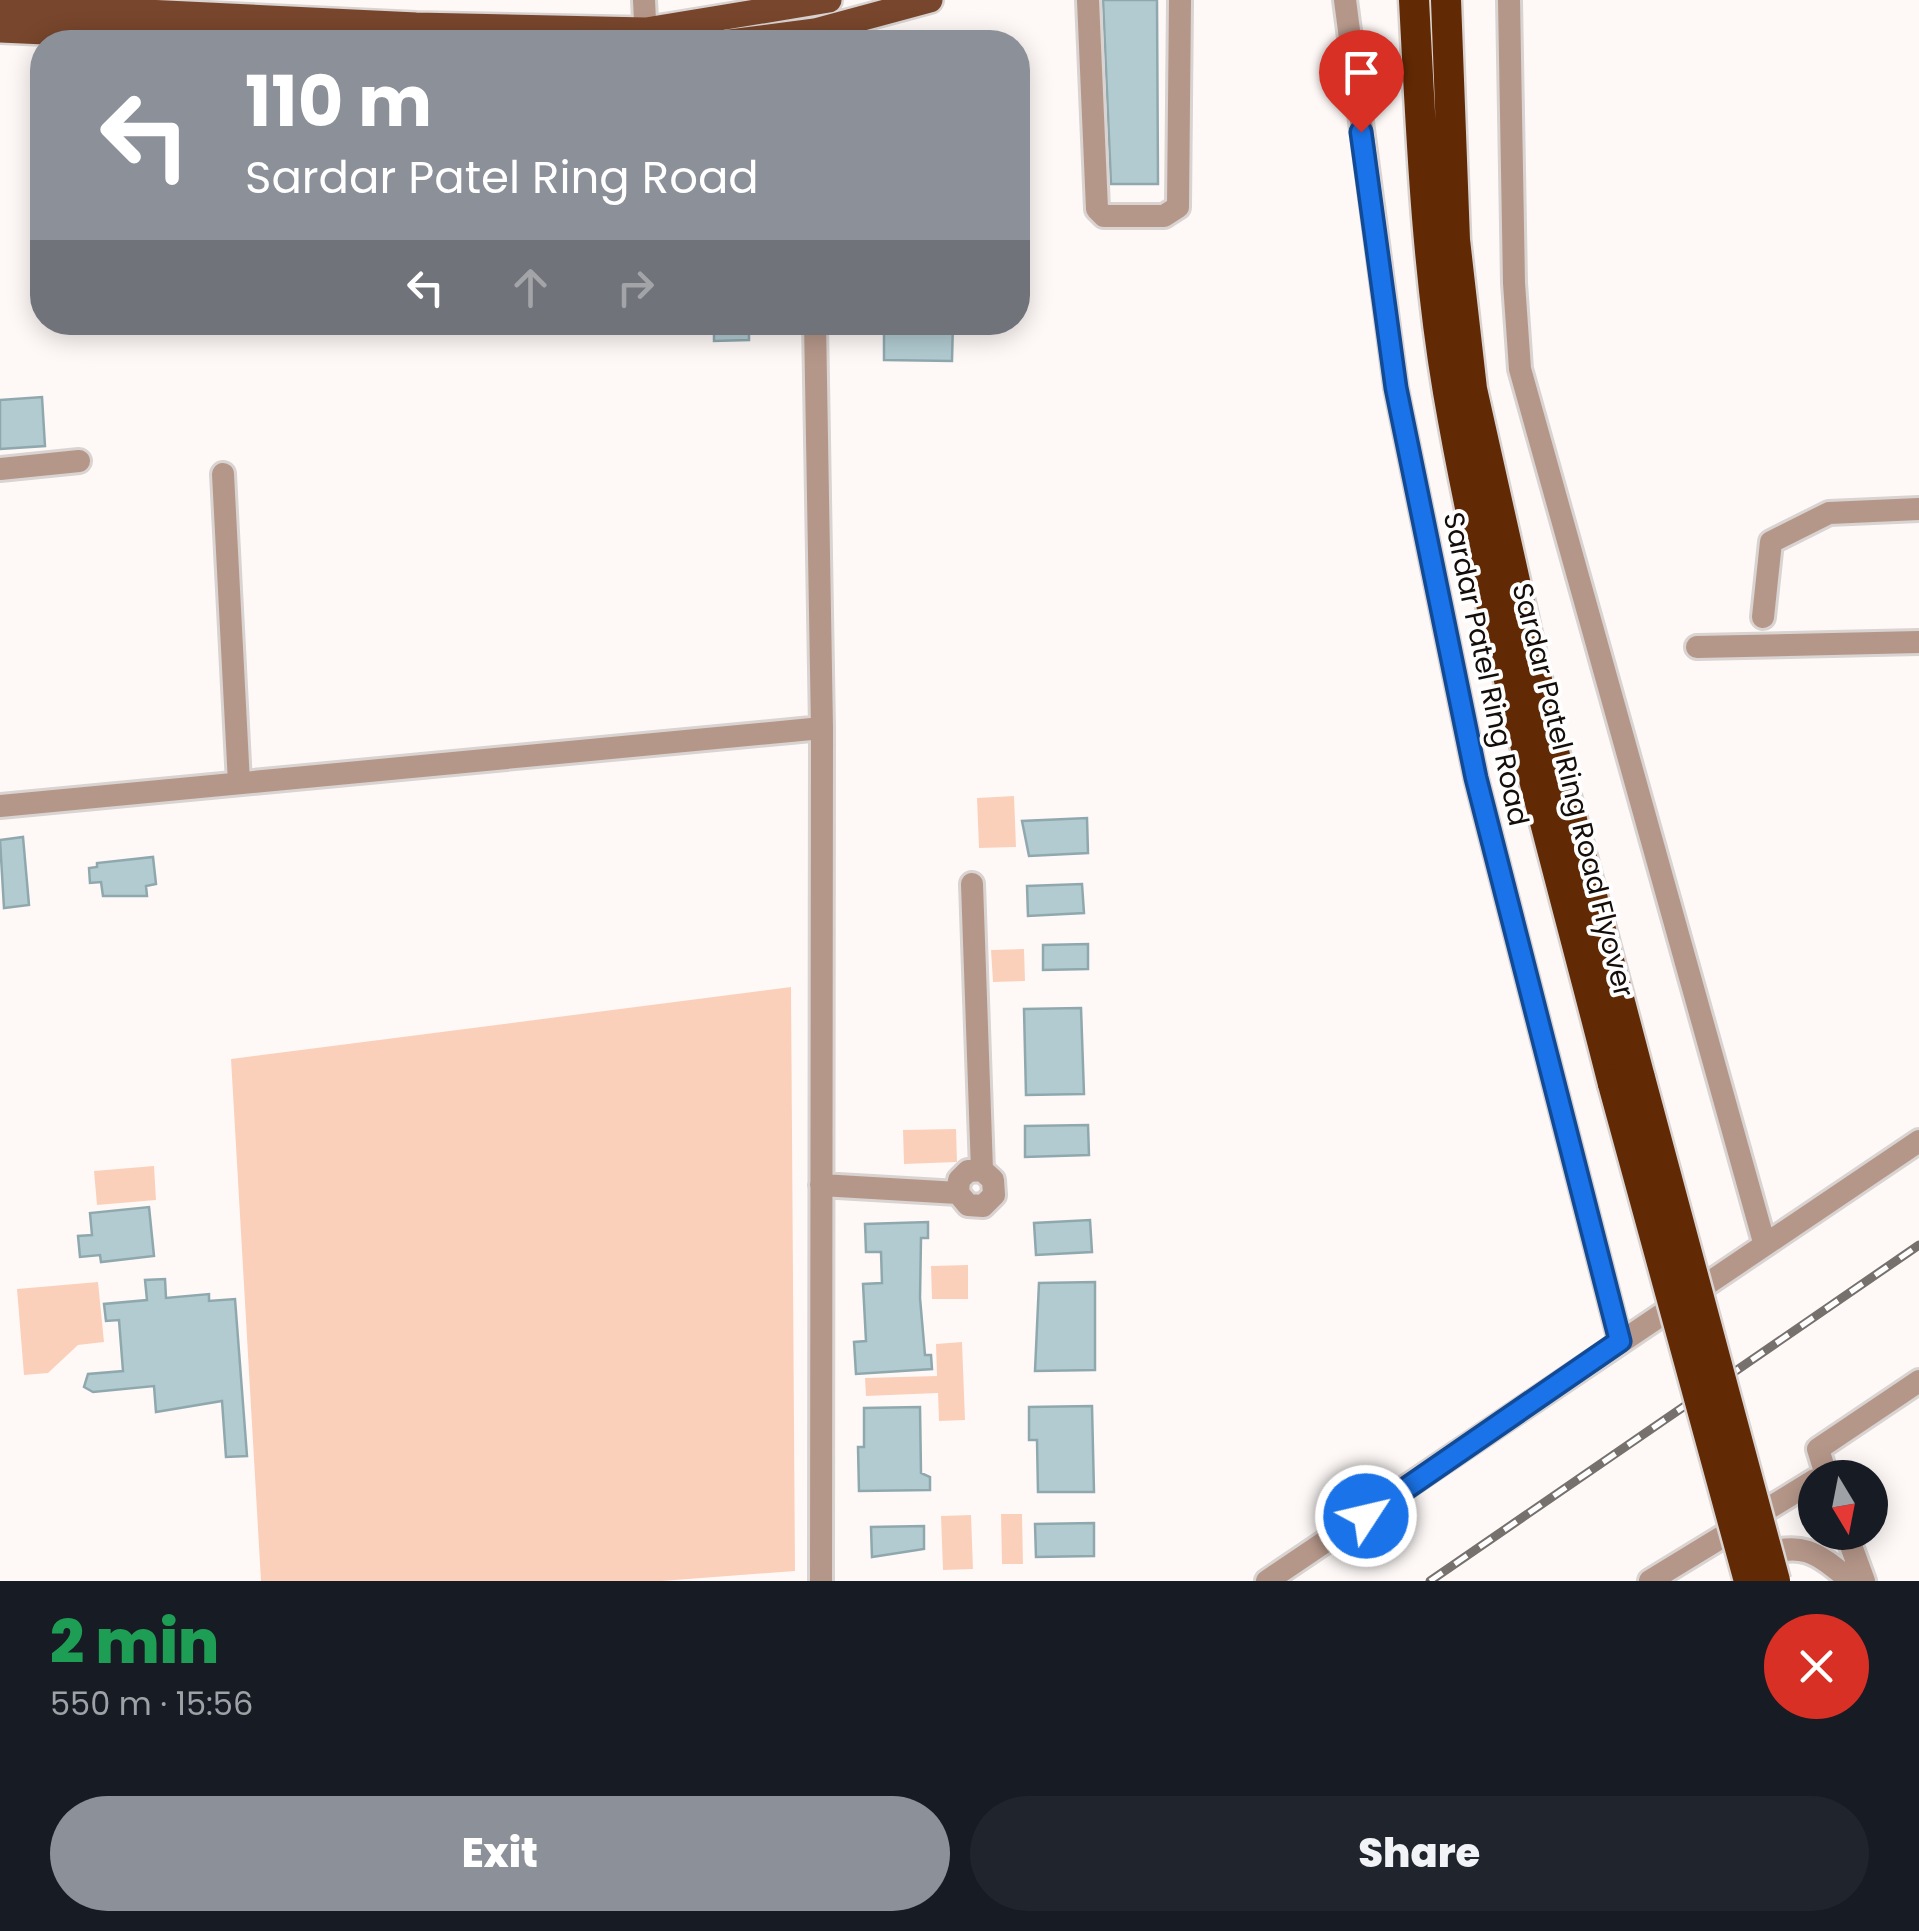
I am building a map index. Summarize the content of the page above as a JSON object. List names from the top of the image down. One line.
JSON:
{"streets":{"highway":["Sardar Patel Ring Road Flyover"],"street":["Sardar Patel Ring Road"]},"north":"bottom","page":{"turn":["110 m","Sardar Patel Ring Road"],"heading":["2 min","550 m · 15:56"],"buttons":["Exit","Share"]}}
